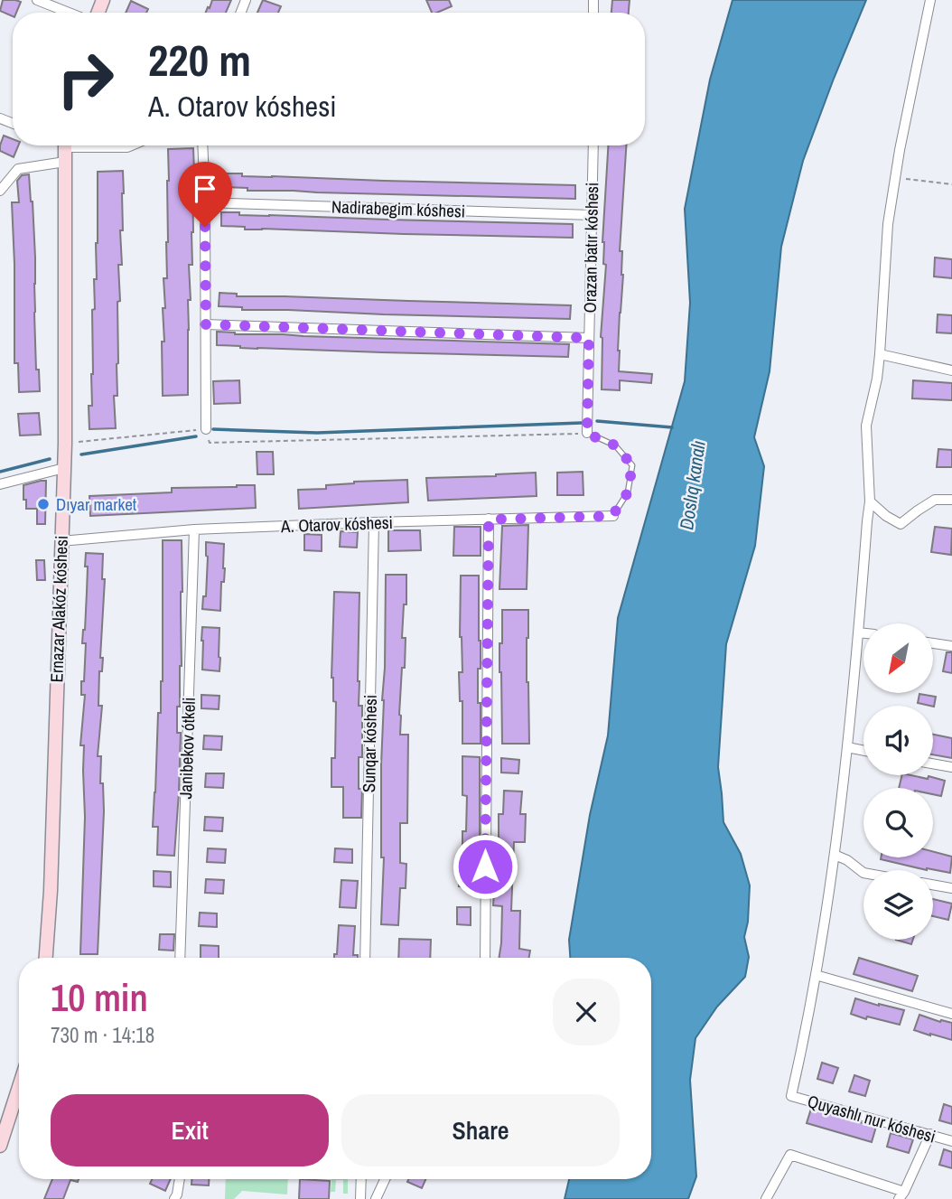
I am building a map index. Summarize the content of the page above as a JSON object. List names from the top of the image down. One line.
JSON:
{"streets":{"main road":["Ernazar Alakóz kóshesi"],"street":["Nadirabegim kóshesi","Orazan batır kóshesi","A. Otarov kóshesi","Sunqar kóshesi","Janibekov ótkeli","Quyashlı nur kóshesi"]},"crossings":[["Nadirabegim kóshesi","Orazan batır kóshesi"],["A. Otarov kóshesi","Ernazar Alakóz kóshesi"],["A. Otarov kóshesi","Sunqar kóshesi"],["A. Otarov kóshesi","Janibekov ótkeli"]],"water":["Doslıq kanalı"],"places":["Dıyar market"],"north":"bottom left","page":{"turn":["220 m","A. Otarov kóshesi"],"heading":["10 min","730 m · 14:18"],"buttons":["Exit","Share"]}}
